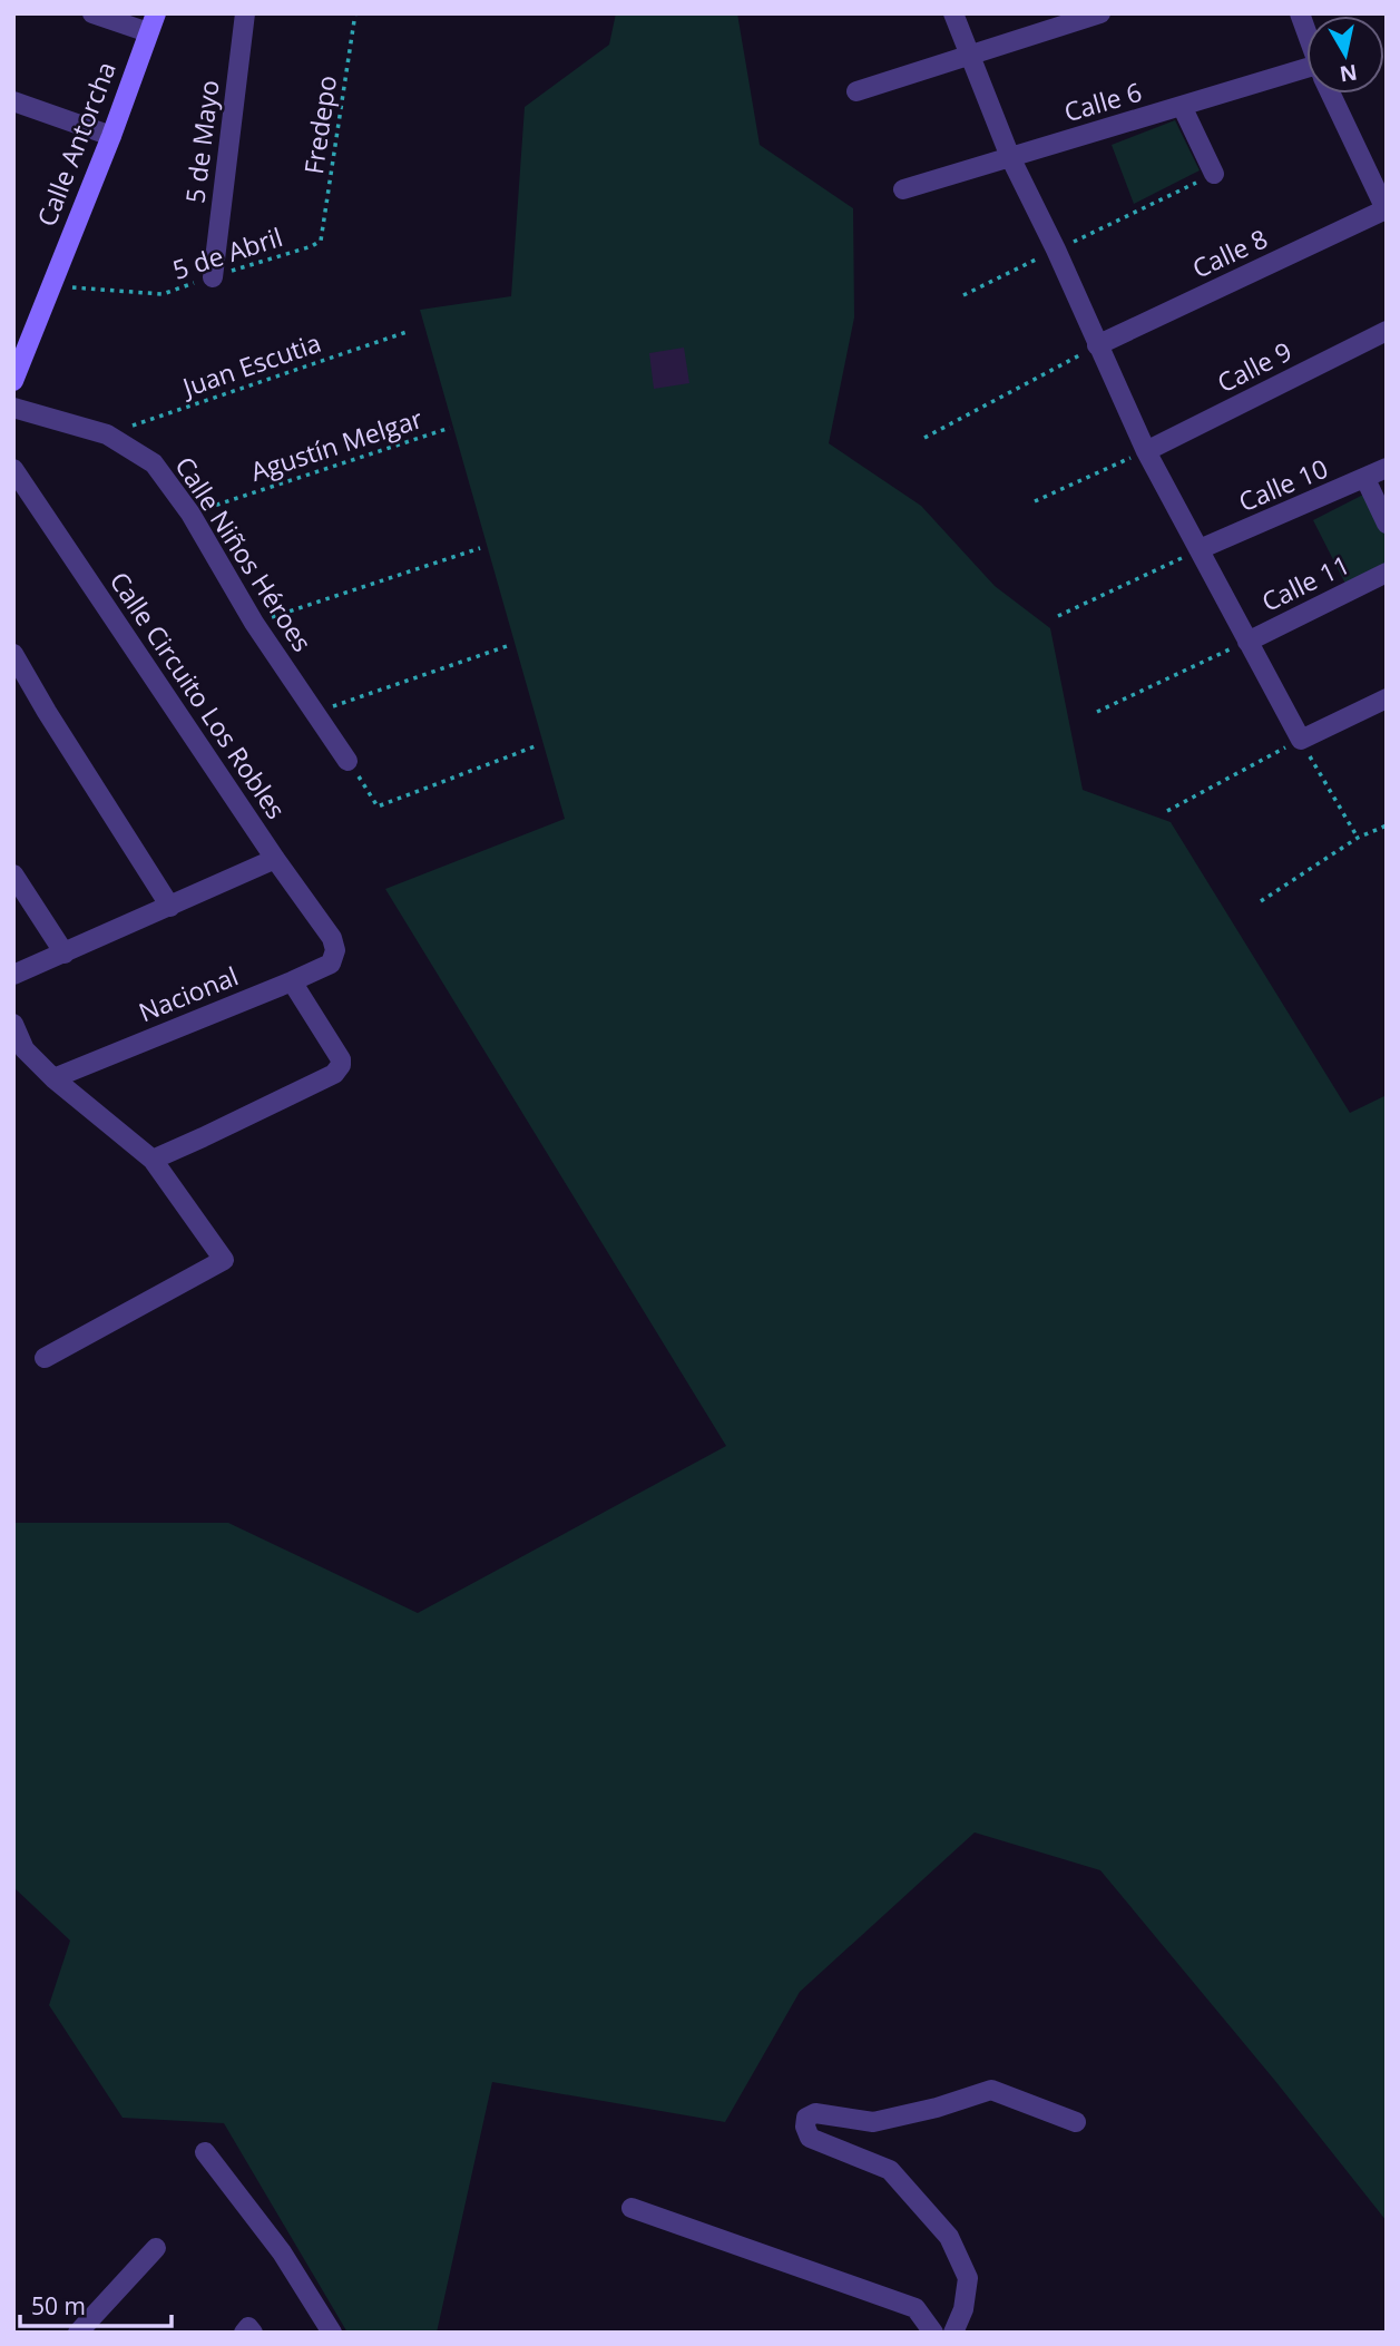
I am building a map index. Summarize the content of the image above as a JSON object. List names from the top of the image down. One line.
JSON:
{"streets":{"street":["Calle 6","5 de Mayo","Calle Antorcha","Calle 8","Calle 9","Calle 10","Calle Niños Héroes","Calle 11","Calle Circuito Los Robles","Nacional"],"path":["Fredepo","5 de Abril","Juan Escutia","Agustín Melgar"]},"crossings":[["Fredepo","5 de Abril"],["5 de Mayo","5 de Abril"],["Calle Antorcha","5 de Abril"],["Juan Escutia","Calle Niños Héroes"],["Agustín Melgar","Calle Niños Héroes"],["Calle Circuito Los Robles","Nacional"]],"scale_bar":"50 m","north":"bottom"}
